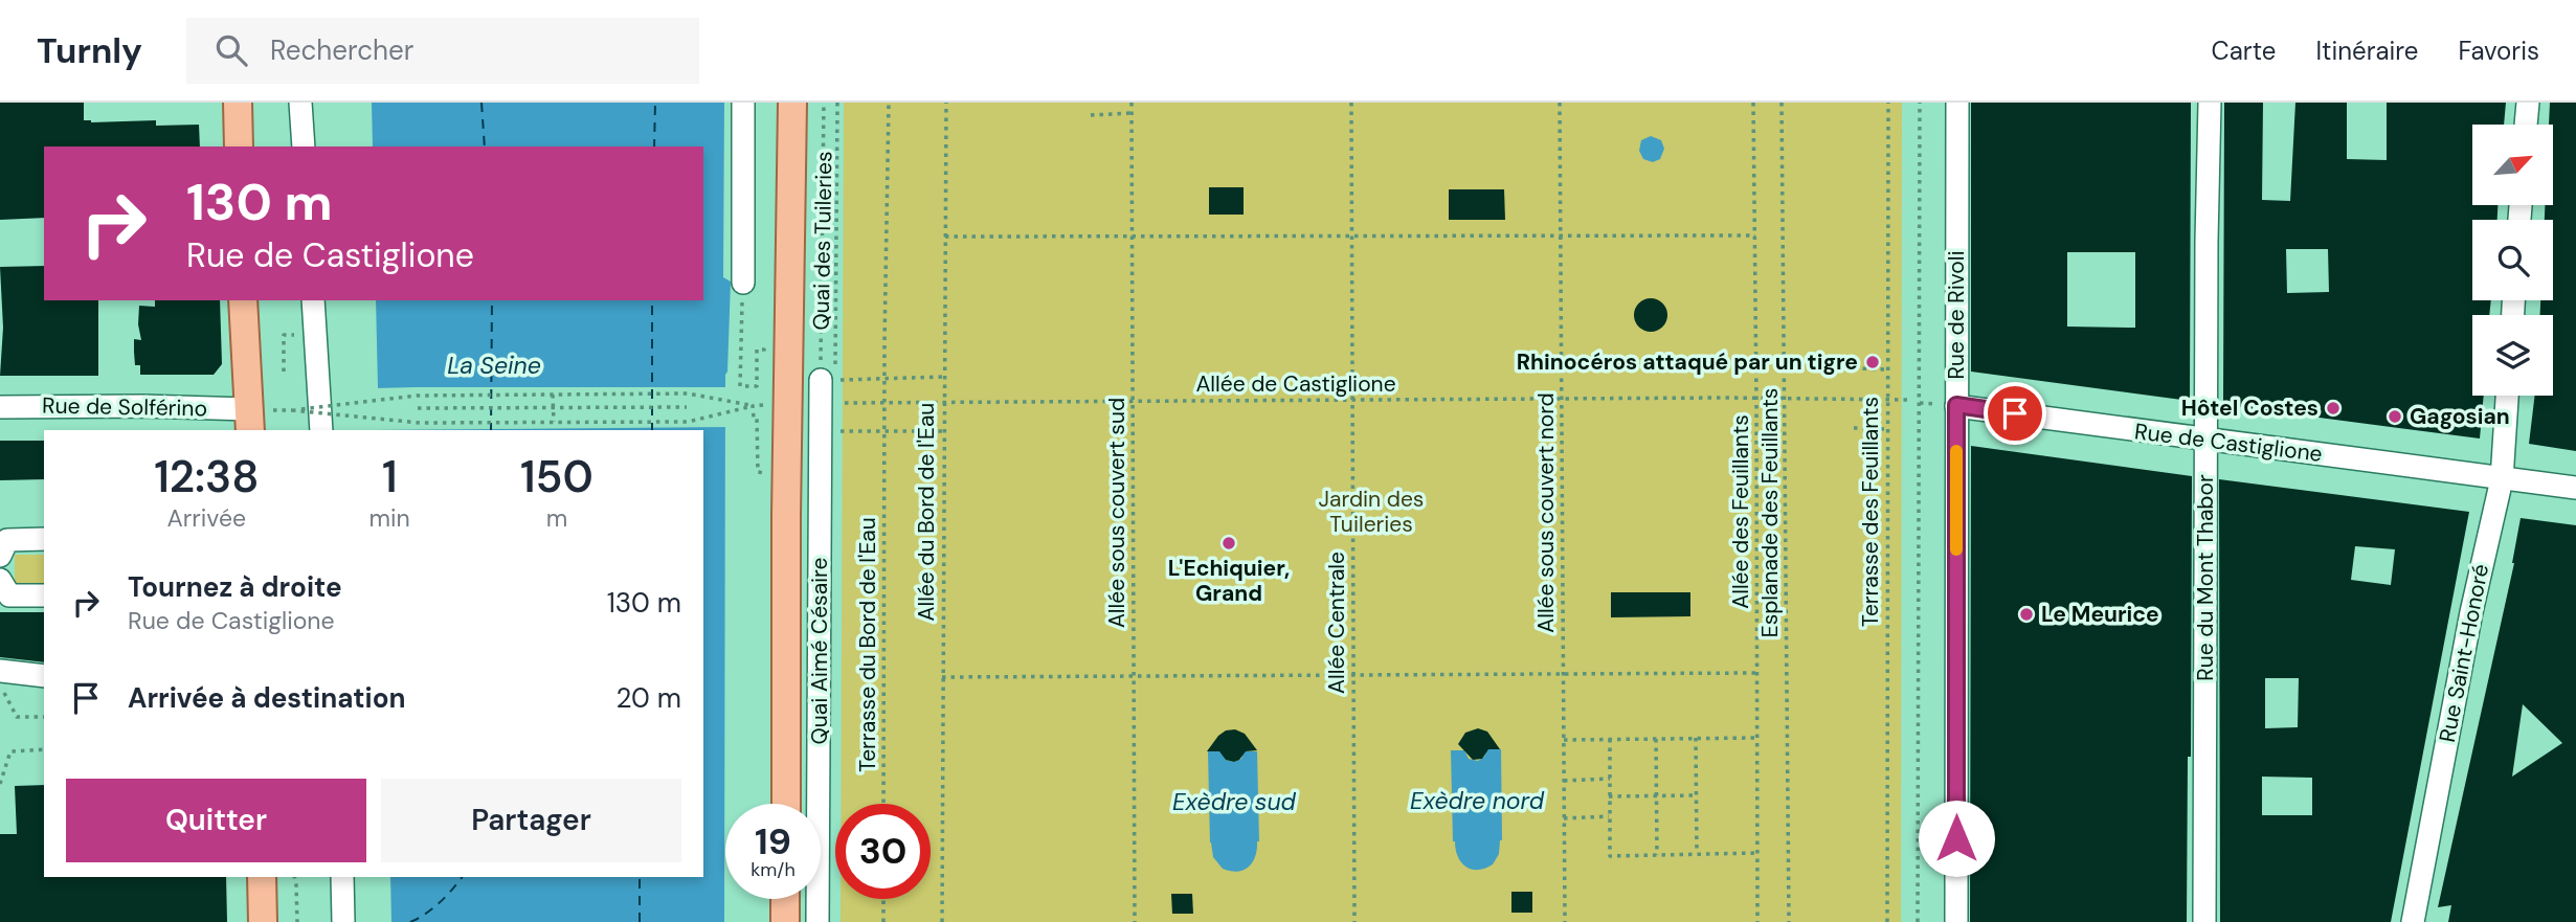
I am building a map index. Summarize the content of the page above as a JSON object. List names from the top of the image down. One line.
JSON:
{"streets":{"main road":["Quai des Tuileries","Quai Aimé Césaire"],"street":["Rue de Rivoli","Rue de Solférino","Rue de Castiglione","Rue du Mont Thabor","Rue Saint-Honoré"],"path":["Allée de Castiglione","Allée du Bord de l'Eau","Allée des Feuillants","Terrasse des Feuillants","Allée sous couvert sud","Allée sous couvert nord","Esplanade des Feuillants","Allée Centrale","Terrasse du Bord de l'Eau"]},"crossings":[["Quai des Tuileries","Quai Aimé Césaire"],["Rue de Rivoli","Rue de Castiglione"],["Allée de Castiglione","Allée du Bord de l'Eau"],["Allée de Castiglione","Allée des Feuillants"],["Allée de Castiglione","Terrasse des Feuillants"],["Allée de Castiglione","Allée sous couvert sud"],["Allée de Castiglione","Allée sous couvert nord"],["Allée de Castiglione","Esplanade des Feuillants"],["Allée de Castiglione","Allée Centrale"],["Allée de Castiglione","Terrasse du Bord de l'Eau"],["Rue de Castiglione","Rue du Mont Thabor"],["Rue de Castiglione","Rue Saint-Honoré"]],"water":["La Seine","Exèdre nord","Exèdre sud"],"parks":["Jardin des Tuileries"],"places":["Rhinocéros attaqué par un tigre","Hôtel Costes","Gagosian","L'Echiquier, Grand","Le Meurice"],"north":"top right","page":{"header":"Turnly","search":"Rechercher","nav":["Carte","Itinéraire","Favoris"],"turn":["130 m","Rue de Castiglione"],"eta":["12:38","Arrivée","1","min","150","m"],"list":[{"name":"Tournez à droite","note":"Rue de Castiglione","value":"130 m"},{"name":"Arrivée à destination","value":"20 m"}],"buttons":["Quitter","Partager"],"speed":"19 km/h","limit":"30"}}
